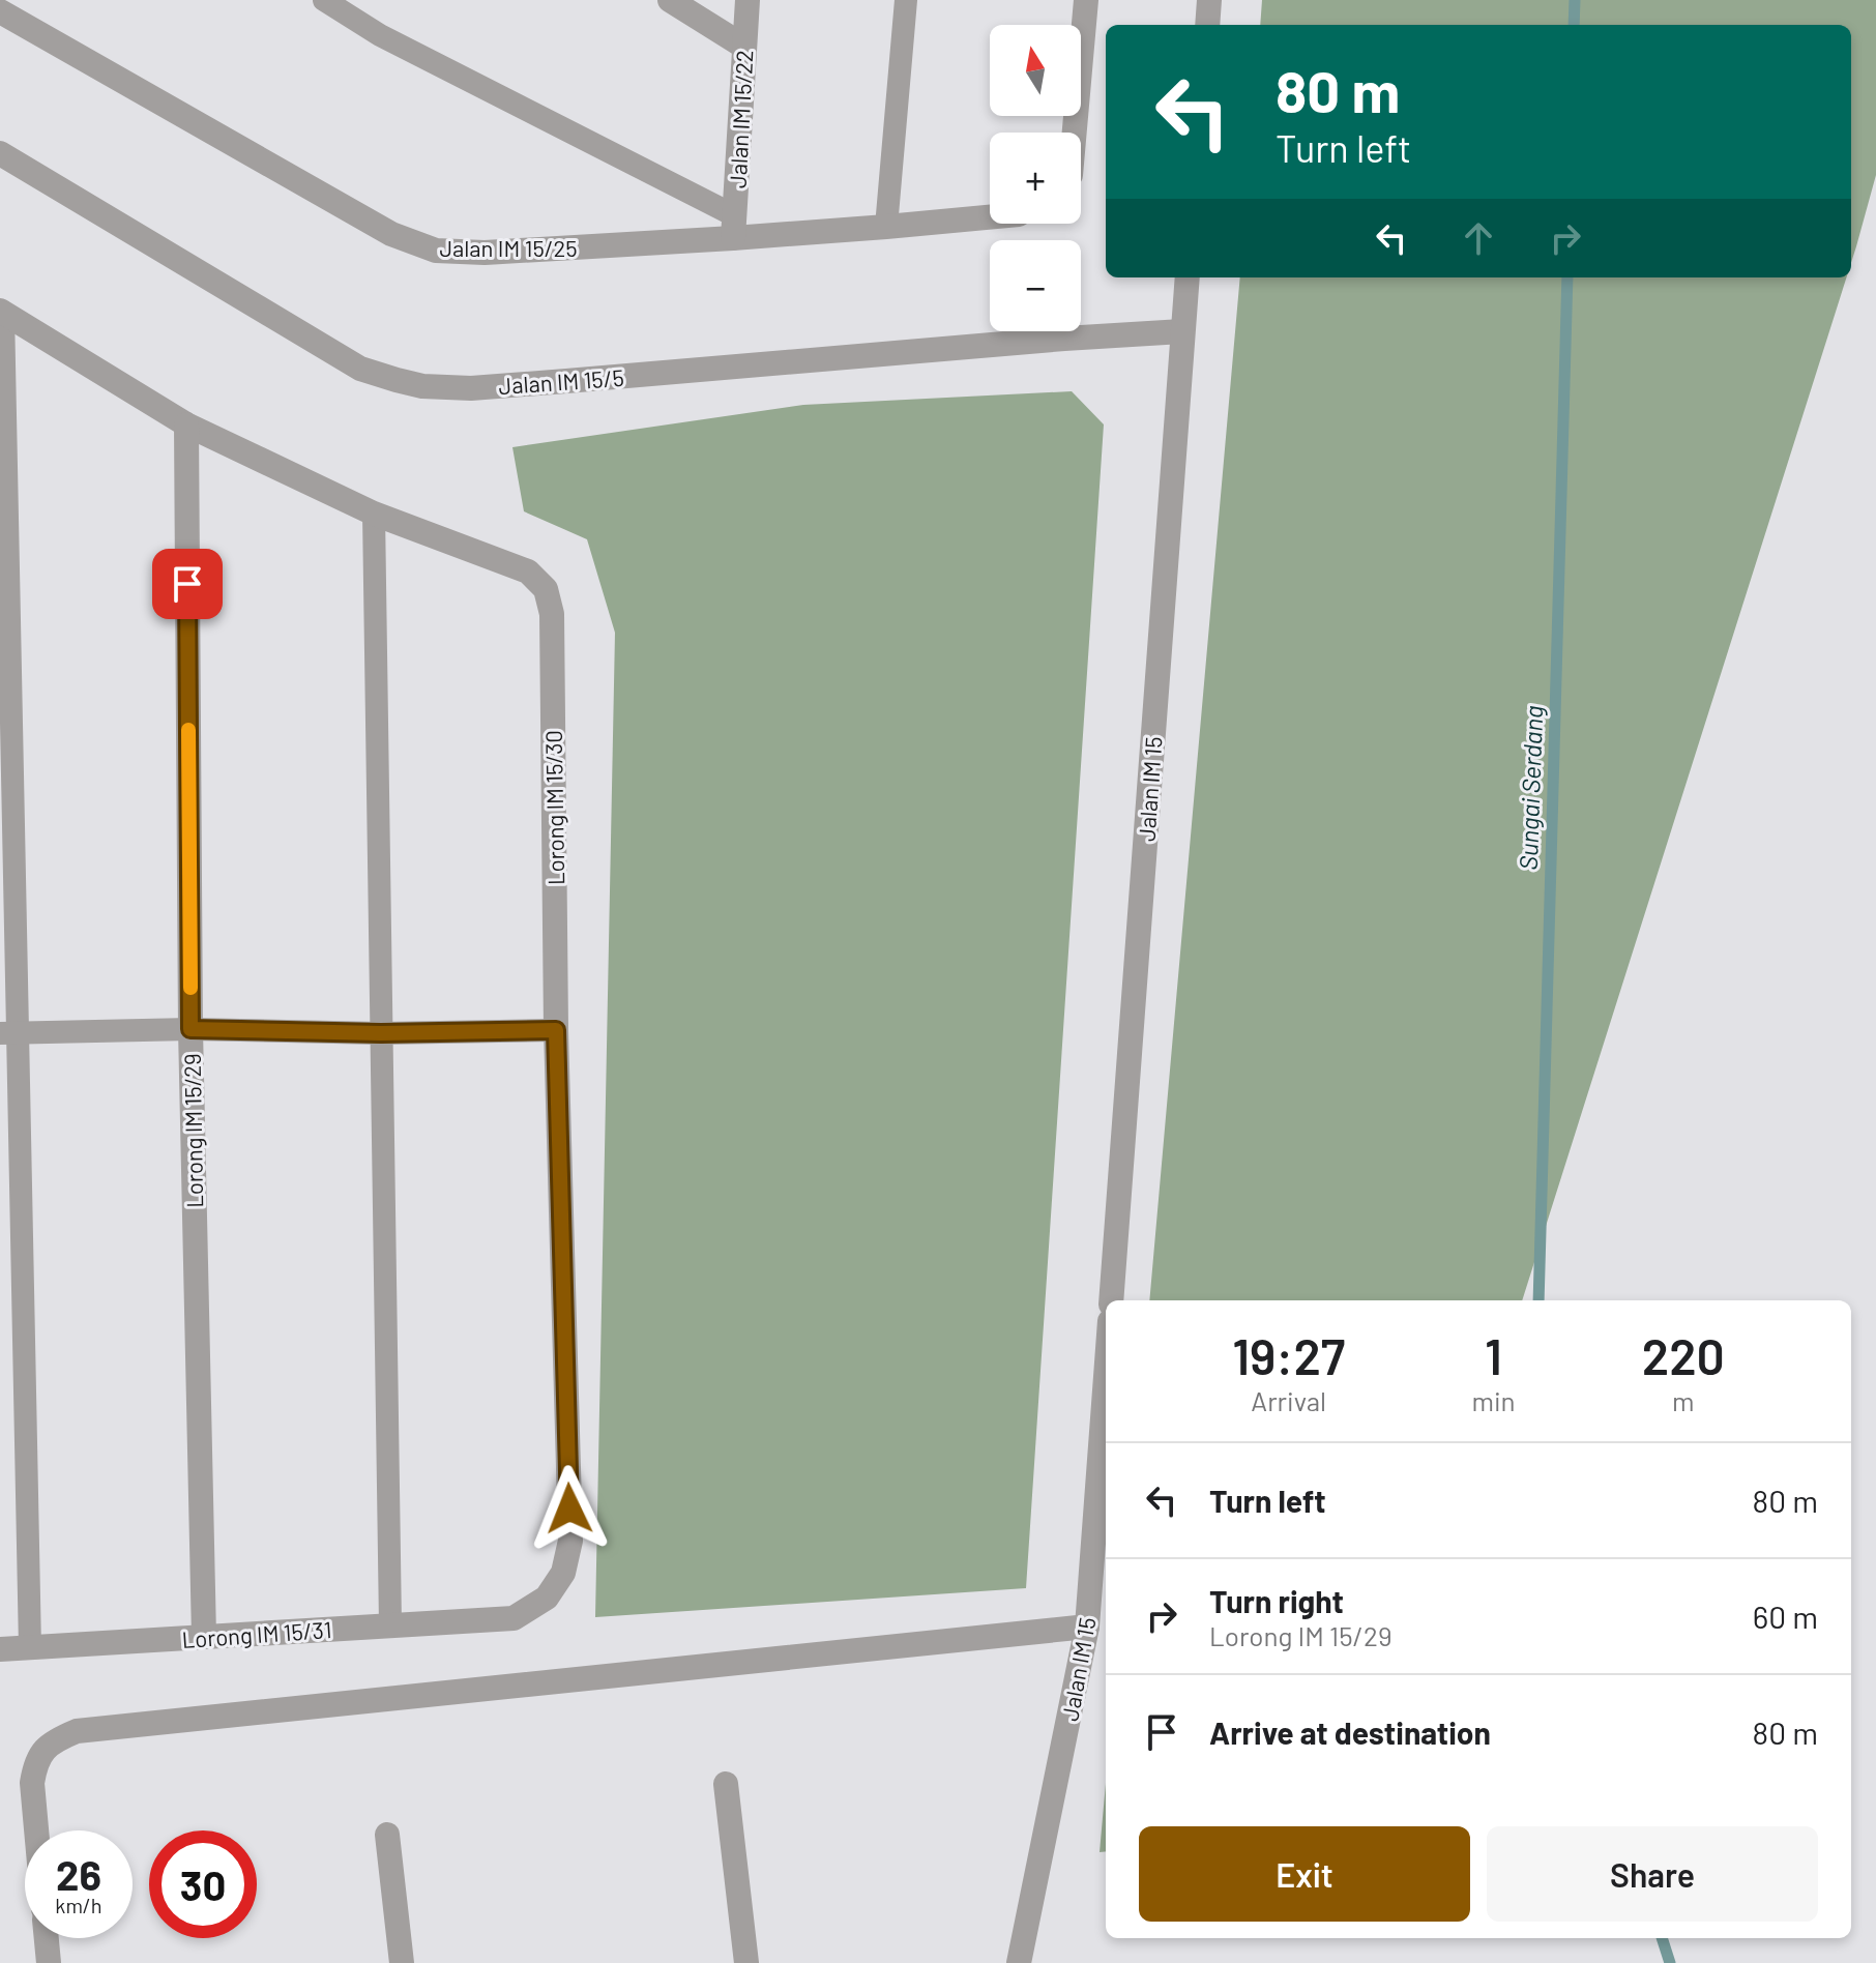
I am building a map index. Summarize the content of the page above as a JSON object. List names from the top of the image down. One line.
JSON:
{"streets":{"street":["Jalan IM 15/22","Jalan IM 15/25","Jalan IM 15/5","Jalan IM 15","Lorong IM 15/30","Lorong IM 15/29","Lorong IM 15/31"]},"crossings":[["Jalan IM 15/22","Jalan IM 15/25"],["Jalan IM 15/5","Jalan IM 15"],["Lorong IM 15/30","Lorong IM 15/29"],["Lorong IM 15/30","Lorong IM 15/31"],["Lorong IM 15/29","Lorong IM 15/31"]],"water":["Sungai Serdang"],"north":"top","page":{"map_buttons":["+","−"],"turn":["80 m","Turn left"],"eta":["19:27","Arrival","1","min","220","m"],"list":[{"name":"Turn left","value":"80 m"},{"name":"Turn right","note":"Lorong IM 15/29","value":"60 m"},{"name":"Arrive at destination","value":"80 m"}],"buttons":["Exit","Share"],"speed":"26 km/h","limit":"30"}}
